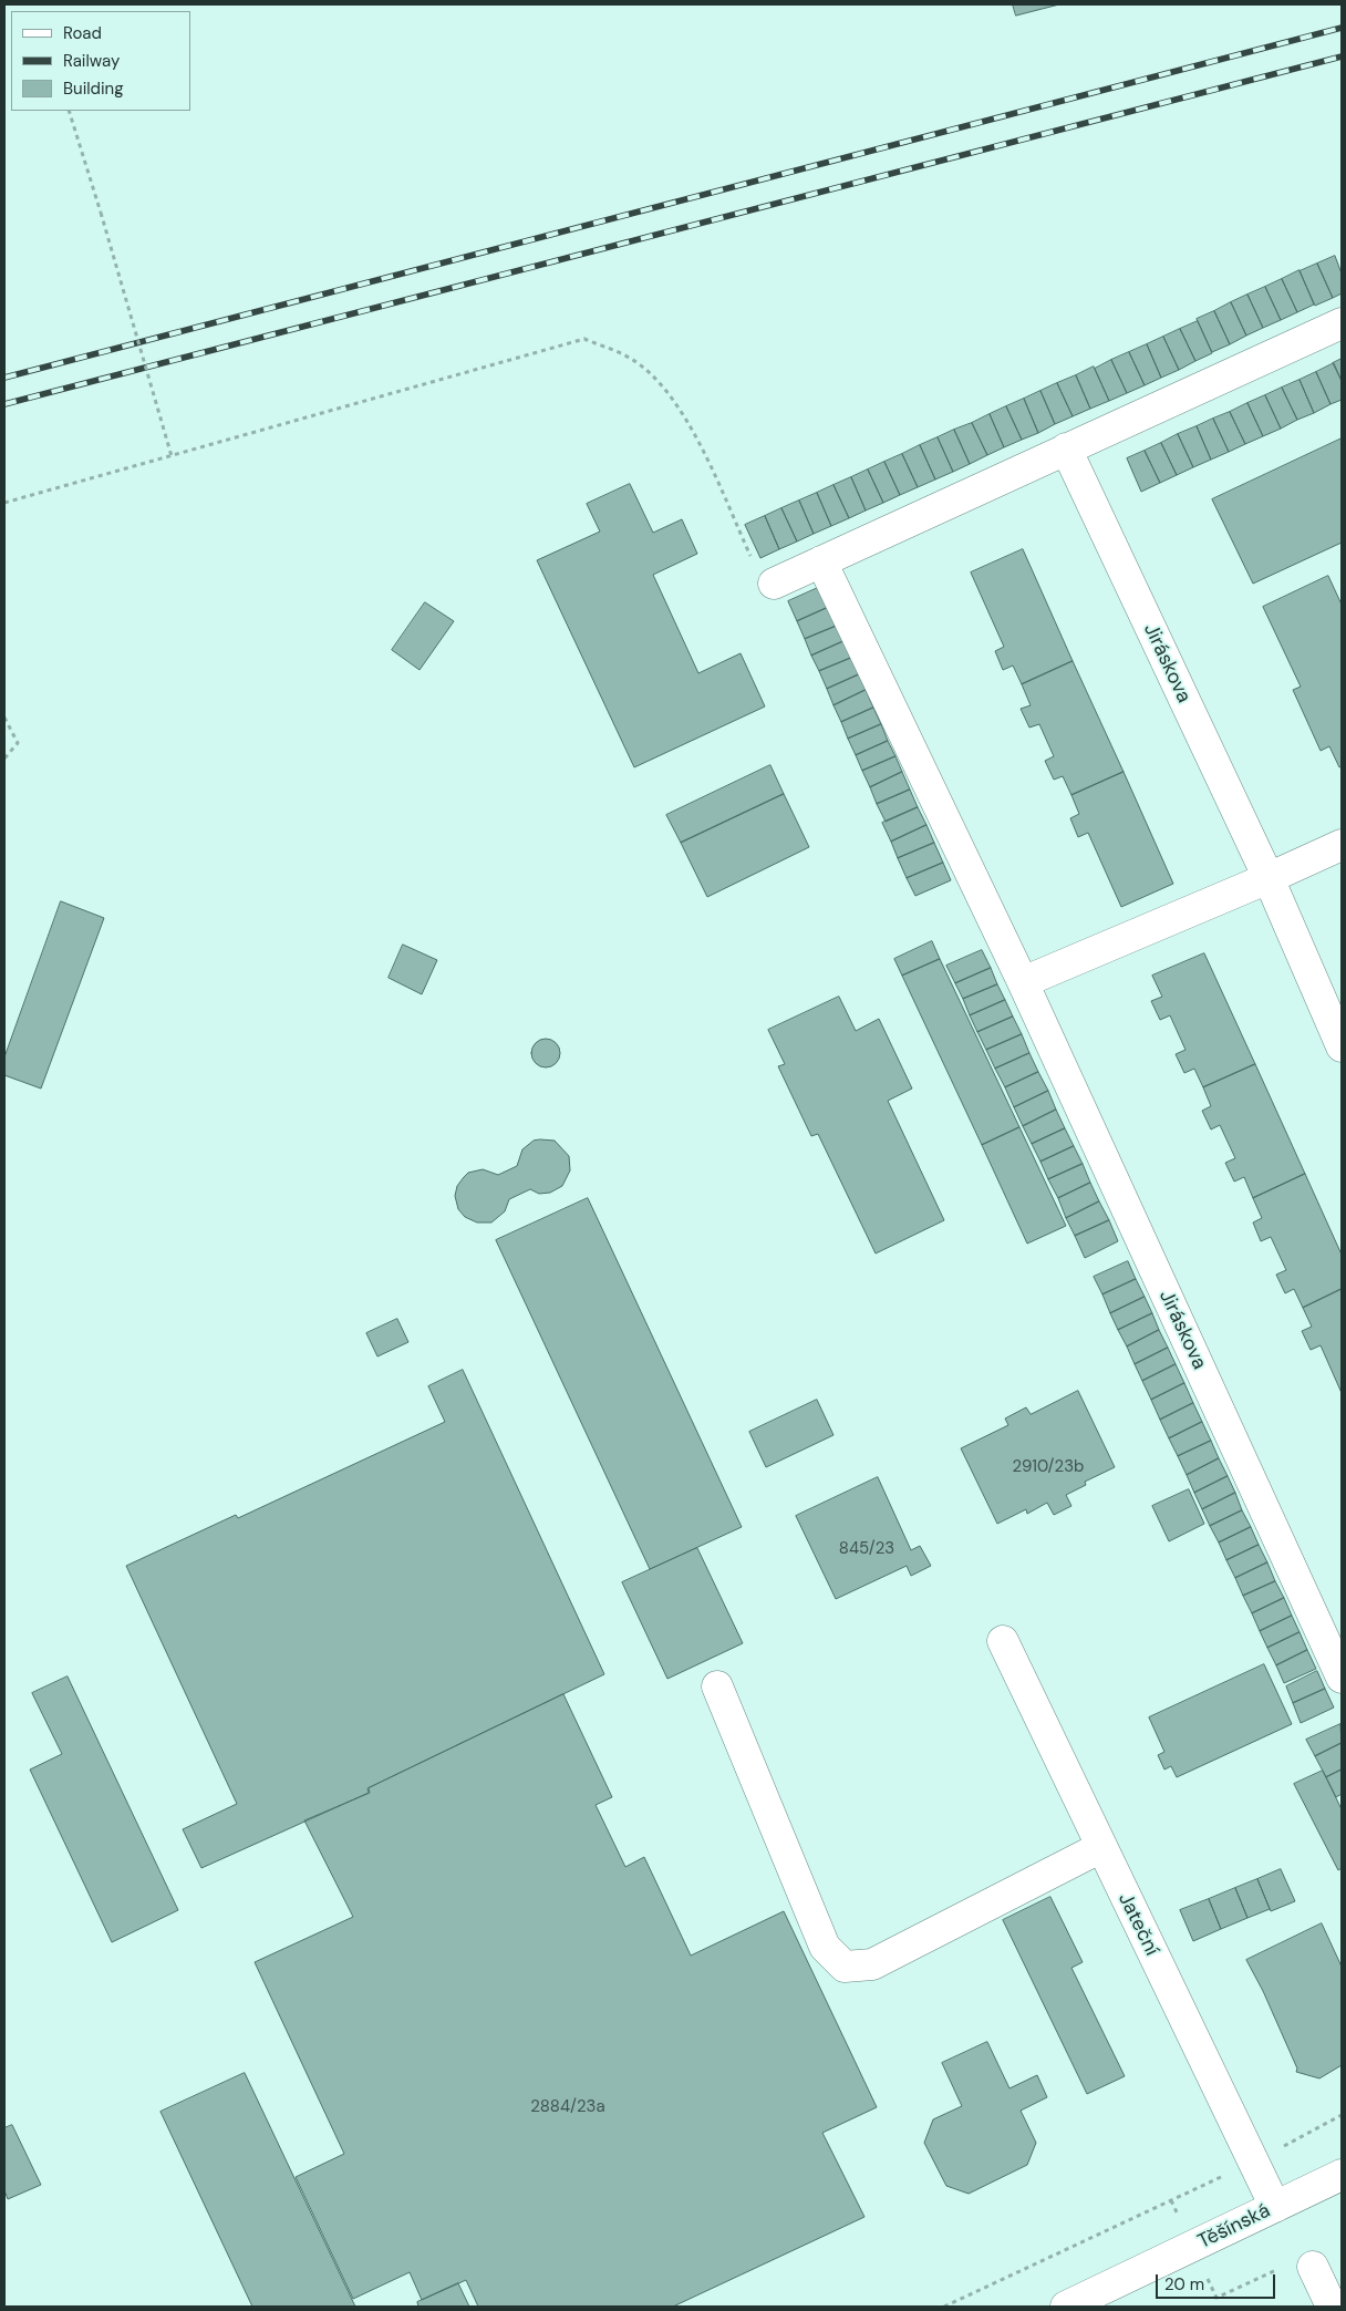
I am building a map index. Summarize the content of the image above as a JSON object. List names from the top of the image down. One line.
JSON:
{"streets":{"street":["Jiráskova","Jateční","Těšínská"]},"crossings":[["Jateční","Těšínská"]],"house_numbers":["2910/23b","845/23","2884/23a"],"legend":["Road","Railway","Building"],"scale_bar":"20 m"}
